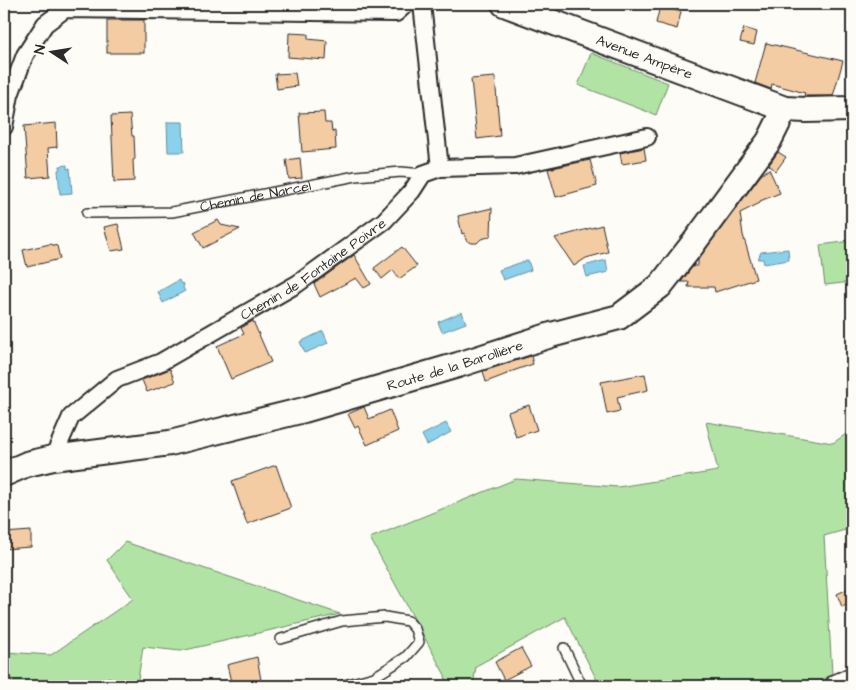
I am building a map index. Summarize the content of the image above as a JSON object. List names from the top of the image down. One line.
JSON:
{"streets":{"street":["Avenue Ampère","Chemin de Fontaine Poivre","Route de la Barollière"],"lane":["Chemin de Narcel"]},"crossings":[["Avenue Ampère","Route de la Barollière"],["Chemin de Narcel","Chemin de Fontaine Poivre"],["Chemin de Fontaine Poivre","Route de la Barollière"]],"north":"left"}
